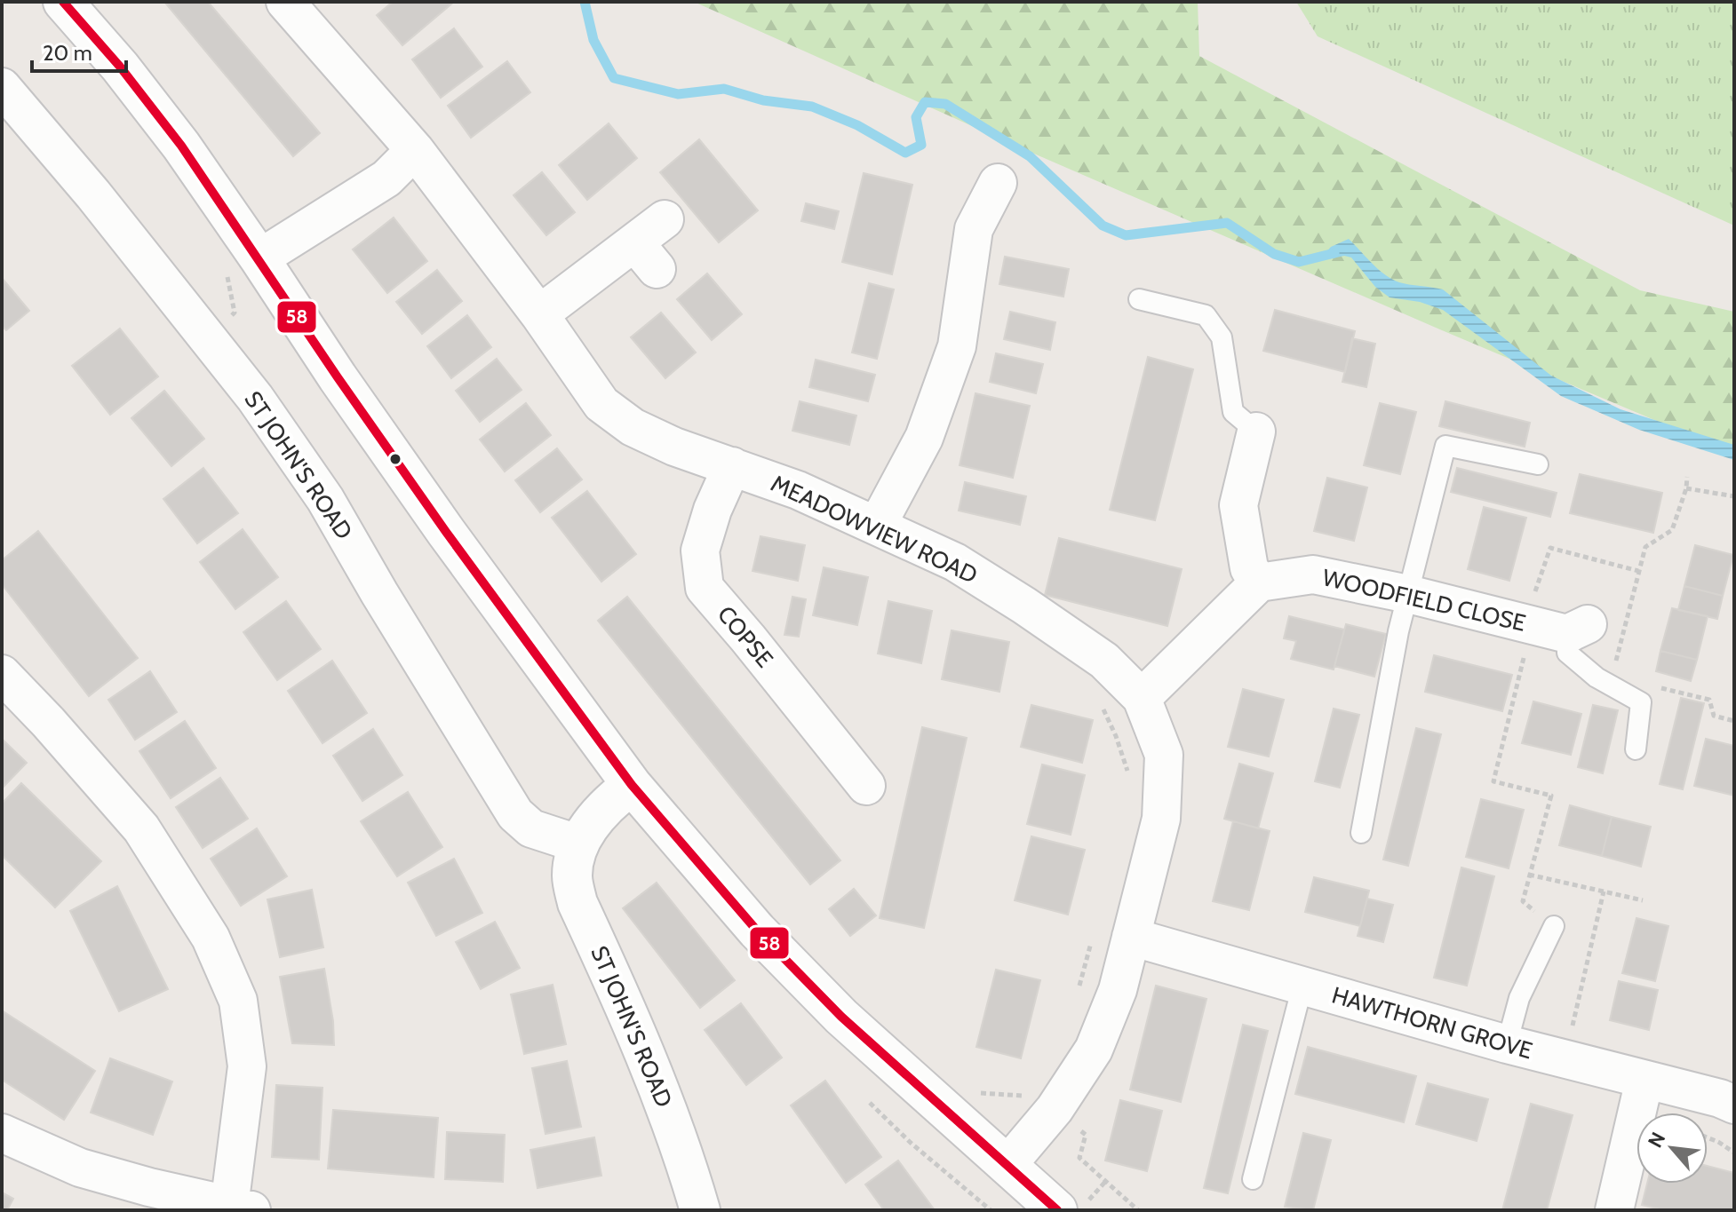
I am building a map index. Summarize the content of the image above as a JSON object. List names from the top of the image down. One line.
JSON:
{"streets":{"street":["ST JOHN'S ROAD","MEADOWVIEW ROAD","WOODFIELD CLOSE","COPSE","HAWTHORN GROVE"]},"crossings":[["MEADOWVIEW ROAD","COPSE"],["MEADOWVIEW ROAD","HAWTHORN GROVE"]],"lines":["transit line 58"],"scale_bar":"20 m","north":"top left"}
